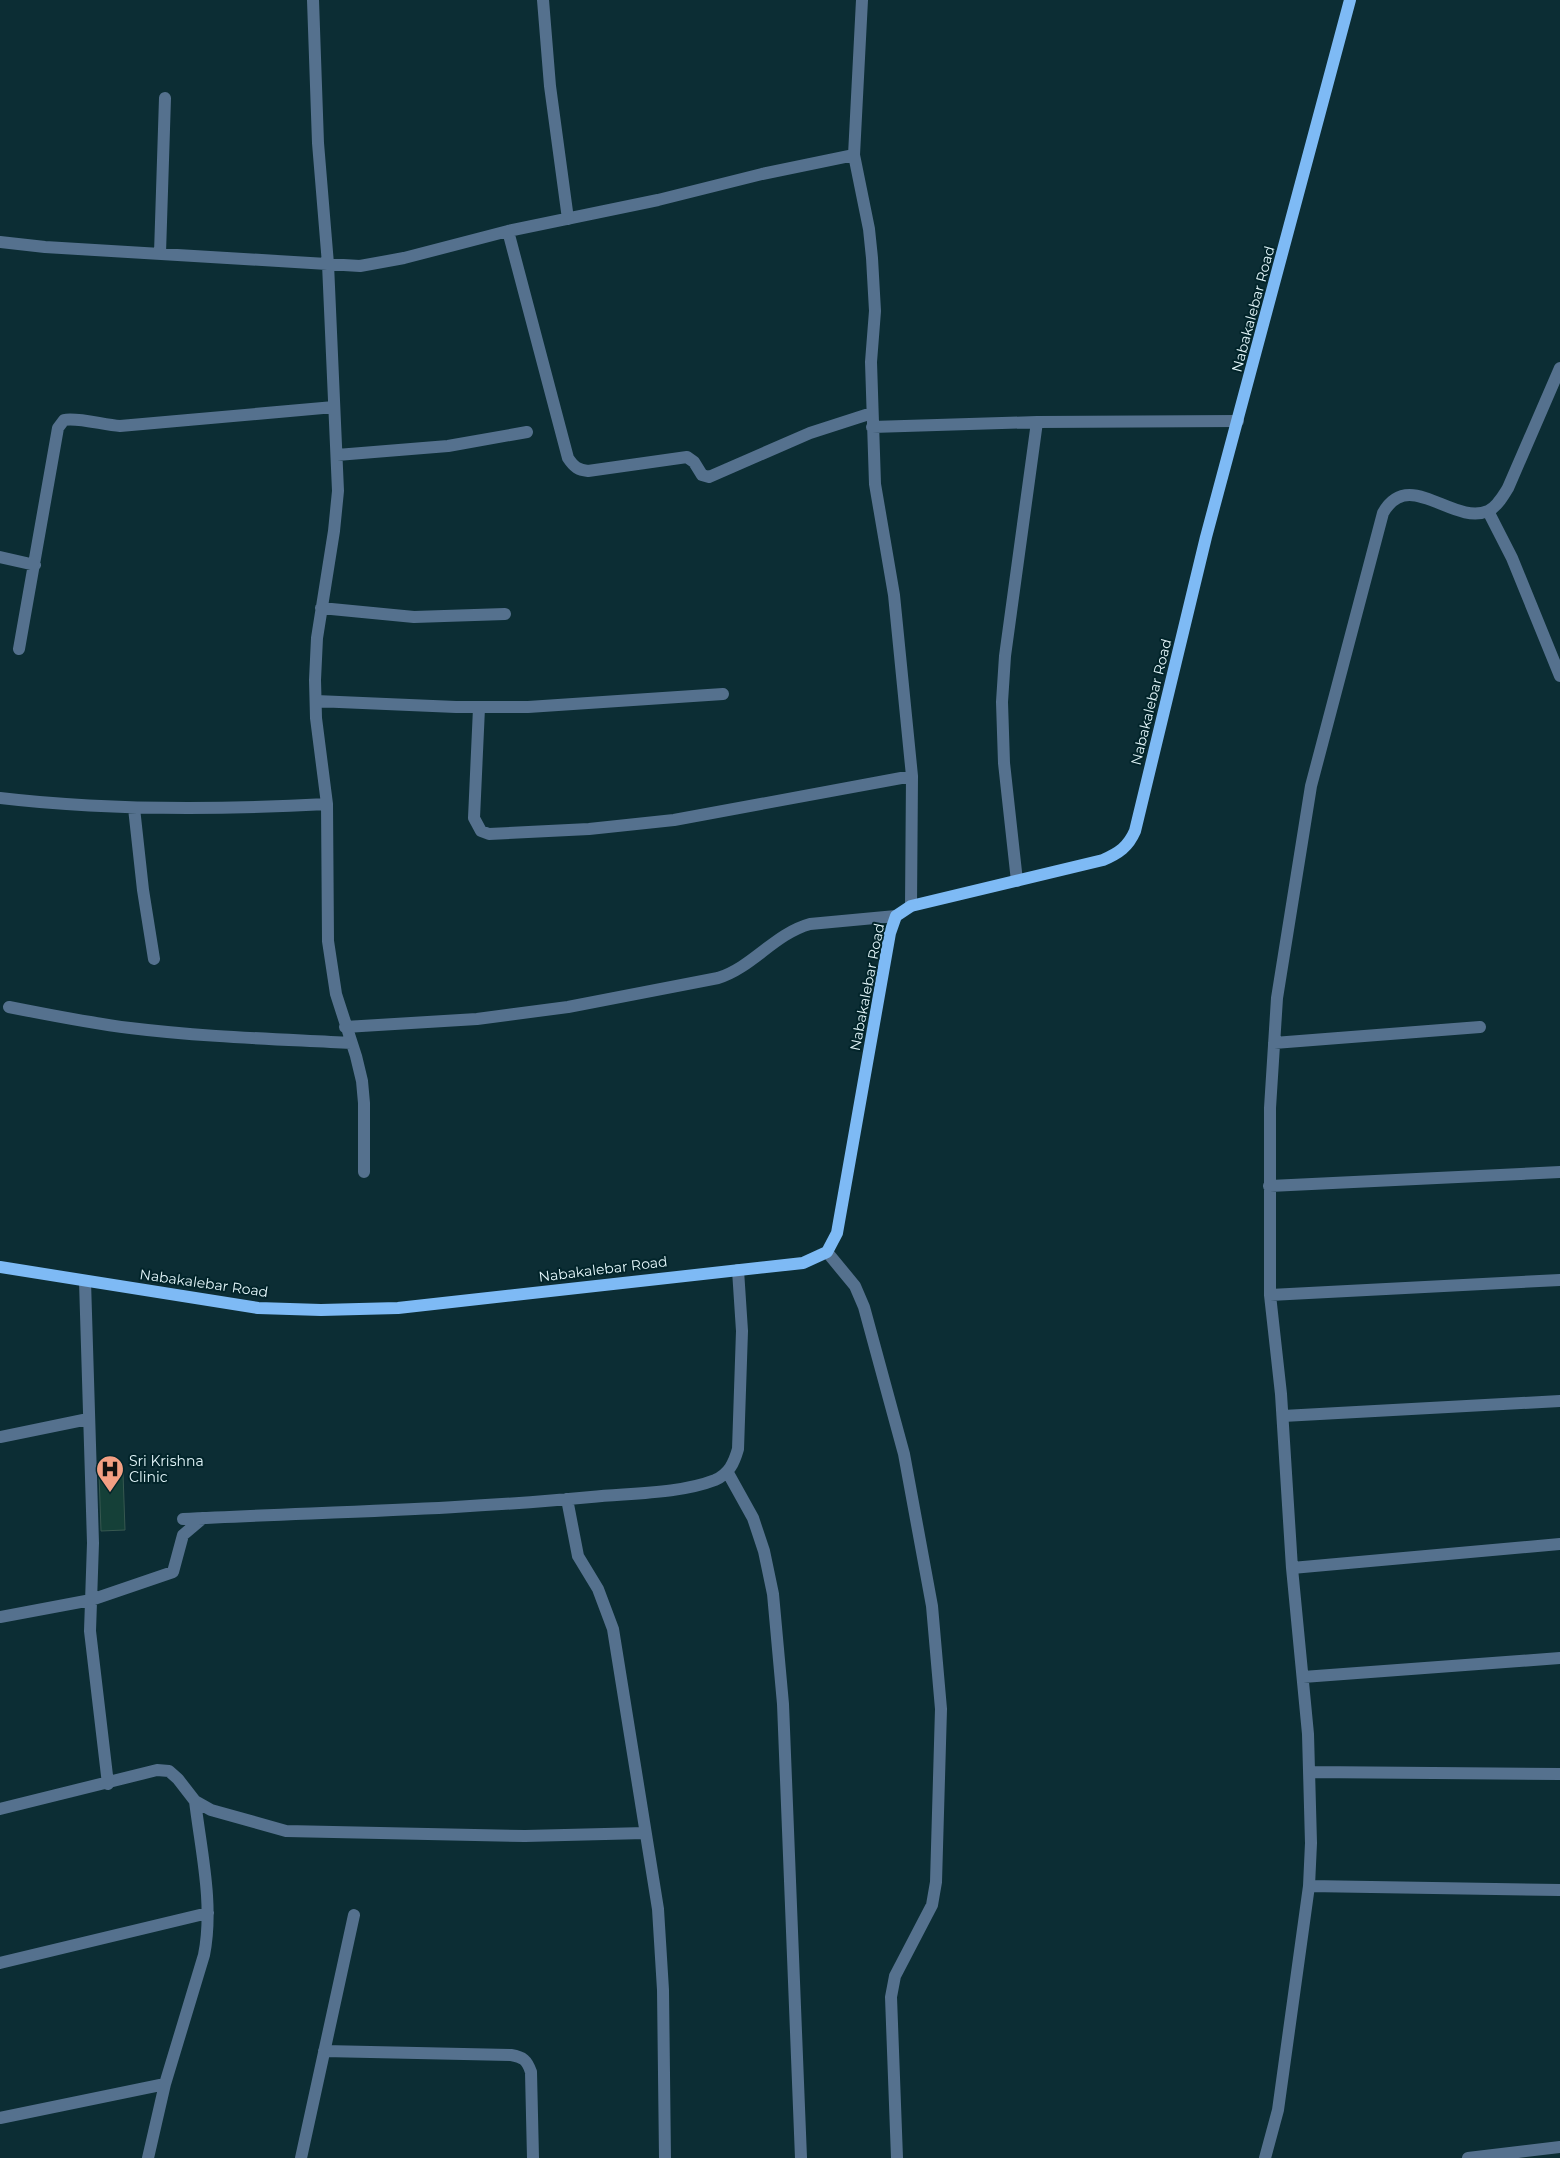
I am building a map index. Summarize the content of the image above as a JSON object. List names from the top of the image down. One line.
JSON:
{"streets":{"main road":["Nabakalebar Road"]},"places":{"hospital":["Sri Krishna Clinic"]}}
